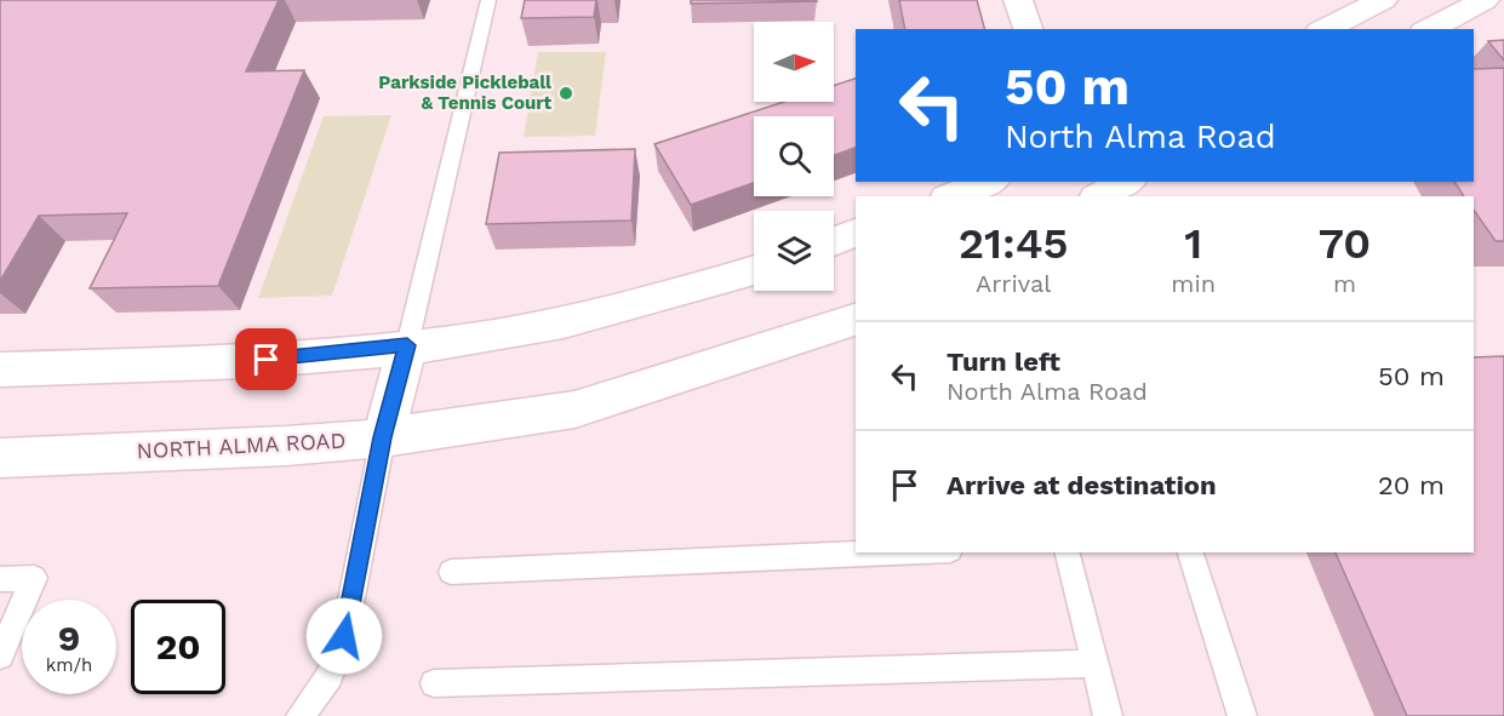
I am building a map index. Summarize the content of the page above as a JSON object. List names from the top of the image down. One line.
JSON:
{"streets":{"main road":["NORTH ALMA ROAD"]},"places":["Parkside Pickleball & Tennis Court"],"north":"right","page":{"turn":["50 m","North Alma Road"],"eta":["21:45","Arrival","1","min","70","m"],"list":[{"name":"Turn left","note":"North Alma Road","value":"50 m"},{"name":"Arrive at destination","value":"20 m"}],"speed":"9 km/h","limit":"20"}}
